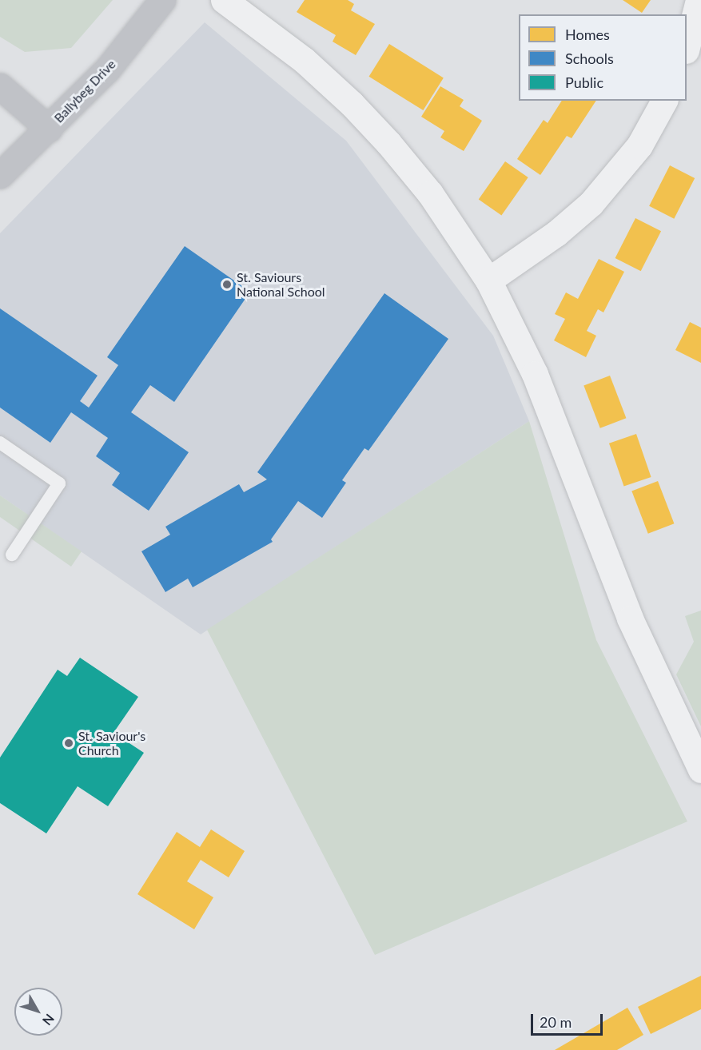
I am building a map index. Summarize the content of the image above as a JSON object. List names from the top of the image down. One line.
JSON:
{"streets":{"street":["Ballybeg Drive"]},"places":["St. Saviours National School","St. Saviour's Church"],"legend":["Homes","Schools","Public"],"scale_bar":"20 m","north":"bottom right"}
